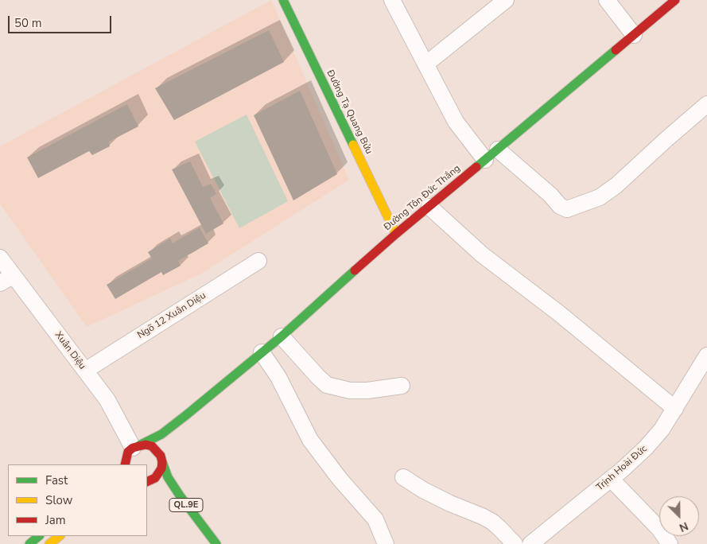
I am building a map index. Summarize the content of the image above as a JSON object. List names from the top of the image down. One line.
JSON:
{"streets":{"street":["Đường Tạ Quang Bửu","Đường Tôn Đức Thắng","Ngõ 12 Xuân Diệu","Xuân Diệu","Trịnh Hoài Đức","QL.9E"]},"crossings":[["Đường Tạ Quang Bửu","Đường Tôn Đức Thắng"],["Ngõ 12 Xuân Diệu","Xuân Diệu"]],"legend":["Fast","Slow","Jam"],"scale_bar":"50 m","north":"bottom right"}
